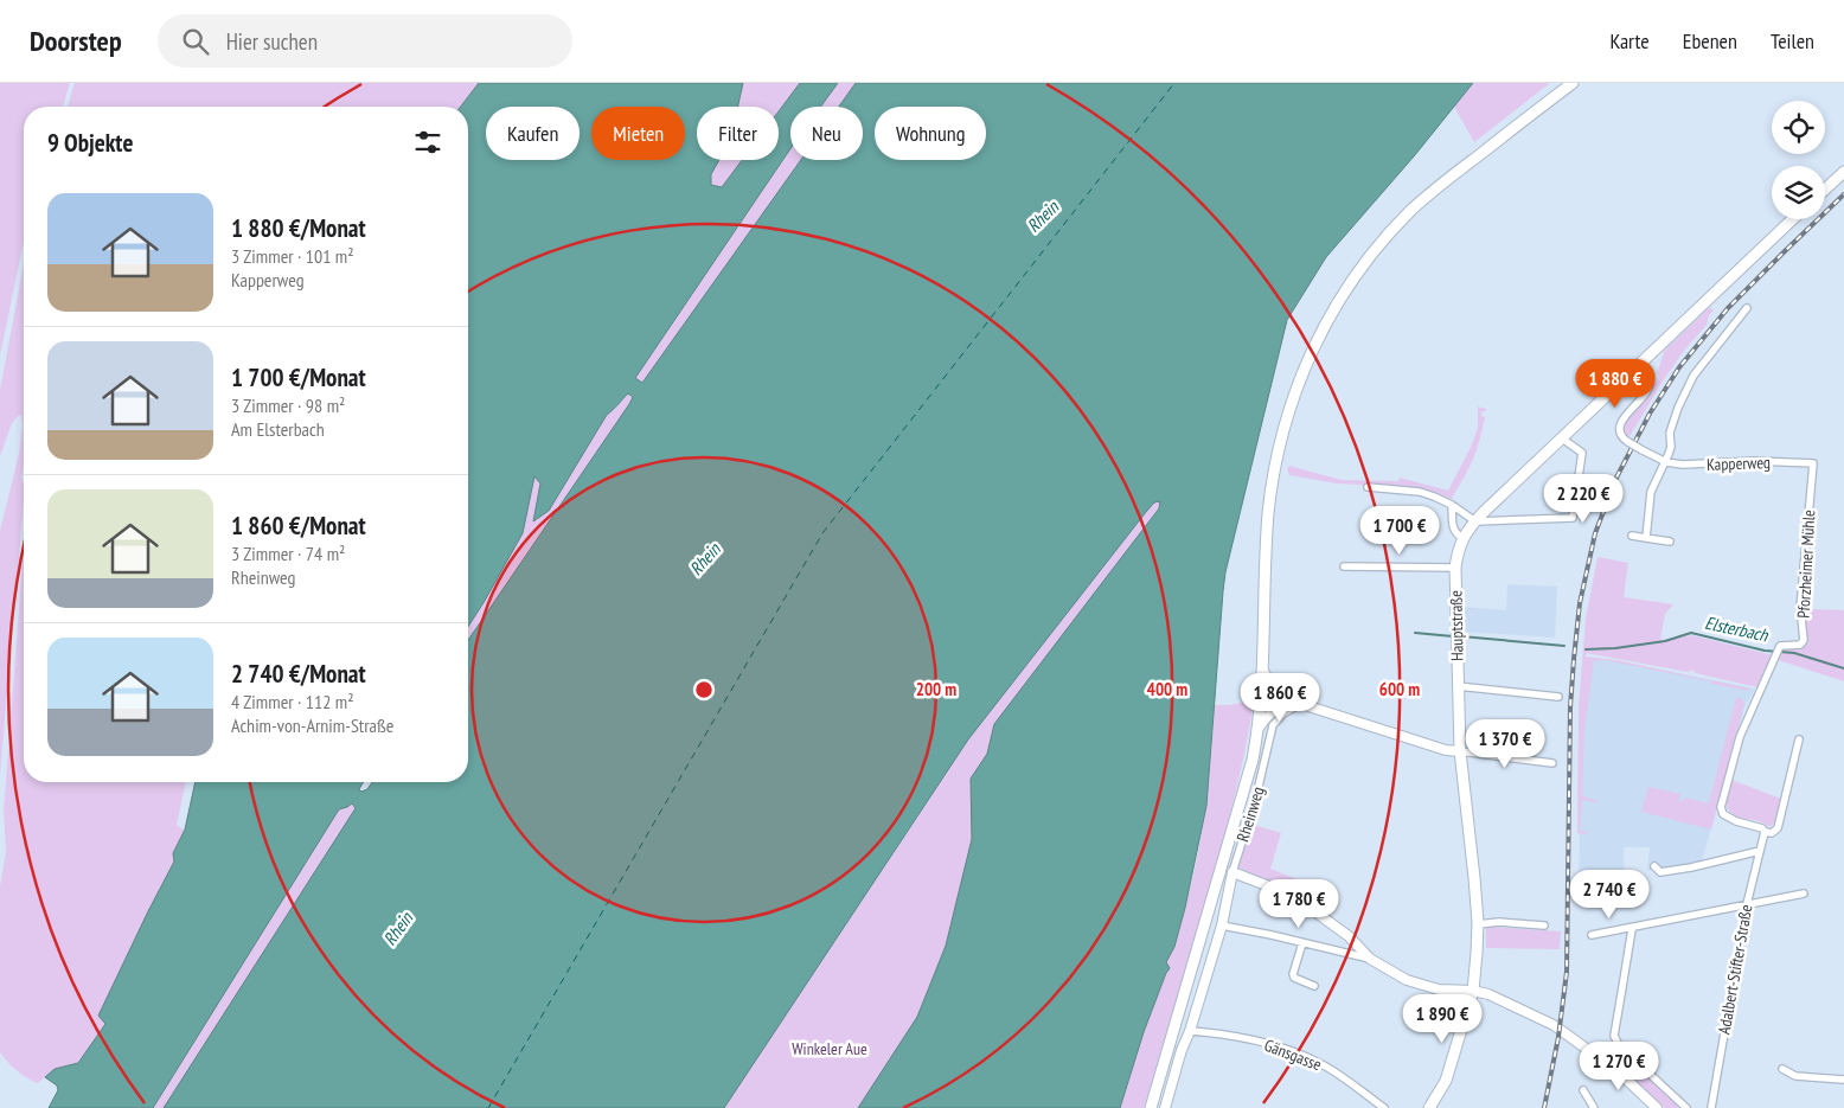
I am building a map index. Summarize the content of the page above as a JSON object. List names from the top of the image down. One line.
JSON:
{"streets":{"main road":["Hauptstraße"],"street":["Kapperweg","Pforzheimer Mühle","Rheinweg","Adalbert-Stifter-Straße","Gänsgasse"]},"crossings":[["Kapperweg","Pforzheimer Mühle"],["Kapperweg","Hauptstraße"],["Pforzheimer Mühle","Adalbert-Stifter-Straße"],["Rheinweg","Gänsgasse"]],"water":["Rhein","Elsterbach"],"parks":["Winkeler Aue"],"page":{"header":"Doorstep","search":"Hier suchen","nav":["Karte","Ebenen","Teilen"],"chip":["Kaufen","Mieten","Filter","Neu","Wohnung"],"heading":"9 Objekte","list":[{"name":"1 880 €/Monat","note":"3 Zimmer · 101 m² · Kapperweg"},{"name":"1 700 €/Monat","note":"3 Zimmer · 98 m² · Am Elsterbach"},{"name":"1 860 €/Monat","note":"3 Zimmer · 74 m² · Rheinweg"},{"name":"2 740 €/Monat","note":"4 Zimmer · 112 m² · Achim-von-Arnim-Straße"}],"price":["1 880 €","2 220 €","1 700 €","1 860 €","1 370 €","2 740 €","1 780 €","1 890 €","1 270 €"]},"rings":["200 m","400 m","600 m"]}
